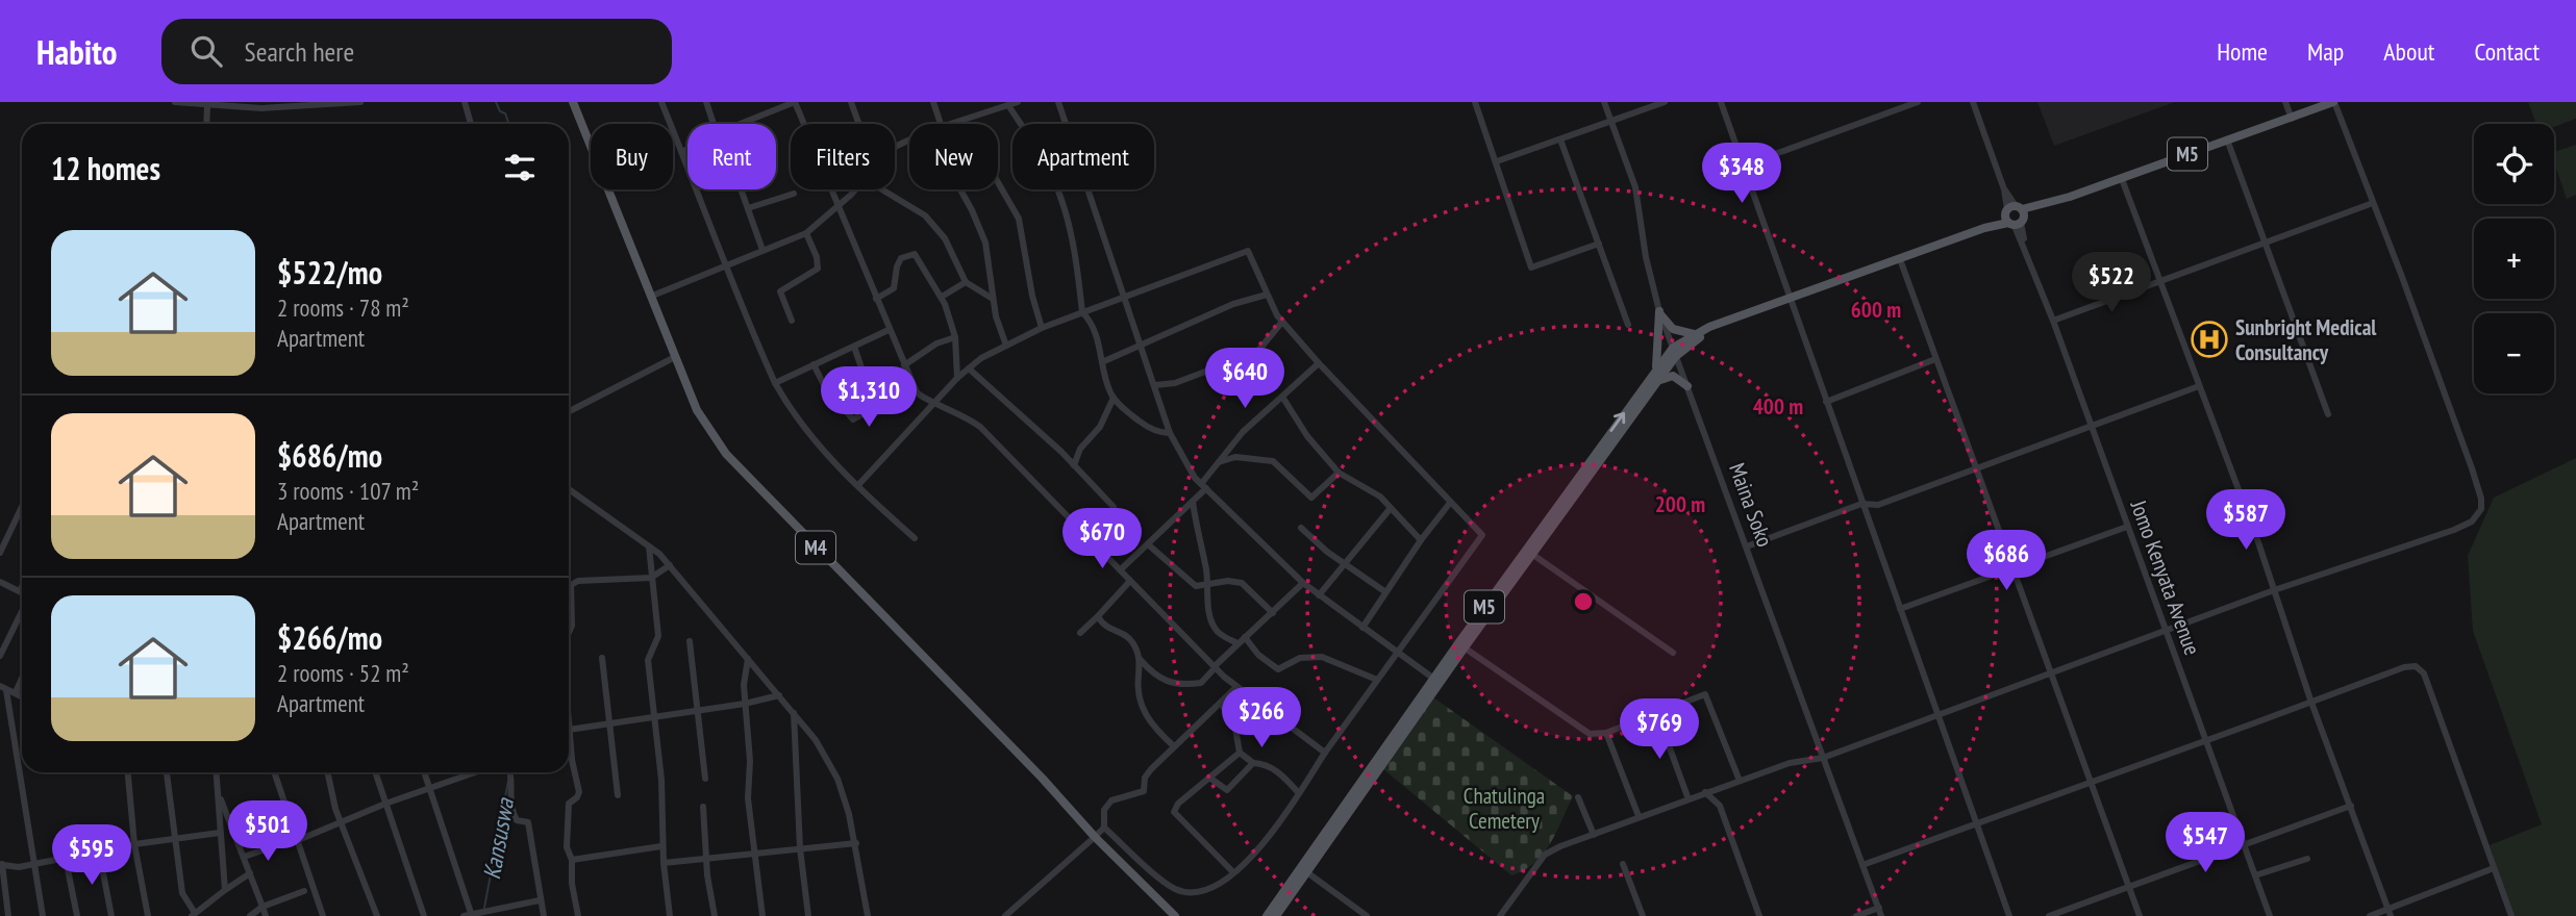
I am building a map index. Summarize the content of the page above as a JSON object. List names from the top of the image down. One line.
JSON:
{"streets":{"main road":["M5","M4"],"street":["Maina Soko","Jomo Kenyata Avenue"]},"crossings":[["M5","Maina Soko"],["M5","Jomo Kenyata Avenue"]],"water":["Kansuswa"],"parks":["Chatulinga Cemetery"],"places":{"hospital":["Sunbright Medical Consultancy"]},"page":{"header":"Habito","search":"Search here","nav":["Home","Map","About","Contact"],"map_buttons":["+","−"],"chip":["Buy","Rent","Filters","New","Apartment"],"heading":"12 homes","price":["$348","$522","$640","$1,310","$587","$670","$686","$266","$769","$501","$547","$595"],"list":[{"name":"$522/mo","note":"2 rooms · 78 m² · Apartment"},{"name":"$686/mo","note":"3 rooms · 107 m² · Apartment"},{"name":"$266/mo","note":"2 rooms · 52 m² · Apartment"}]},"rings":["600 m","400 m","200 m"]}
